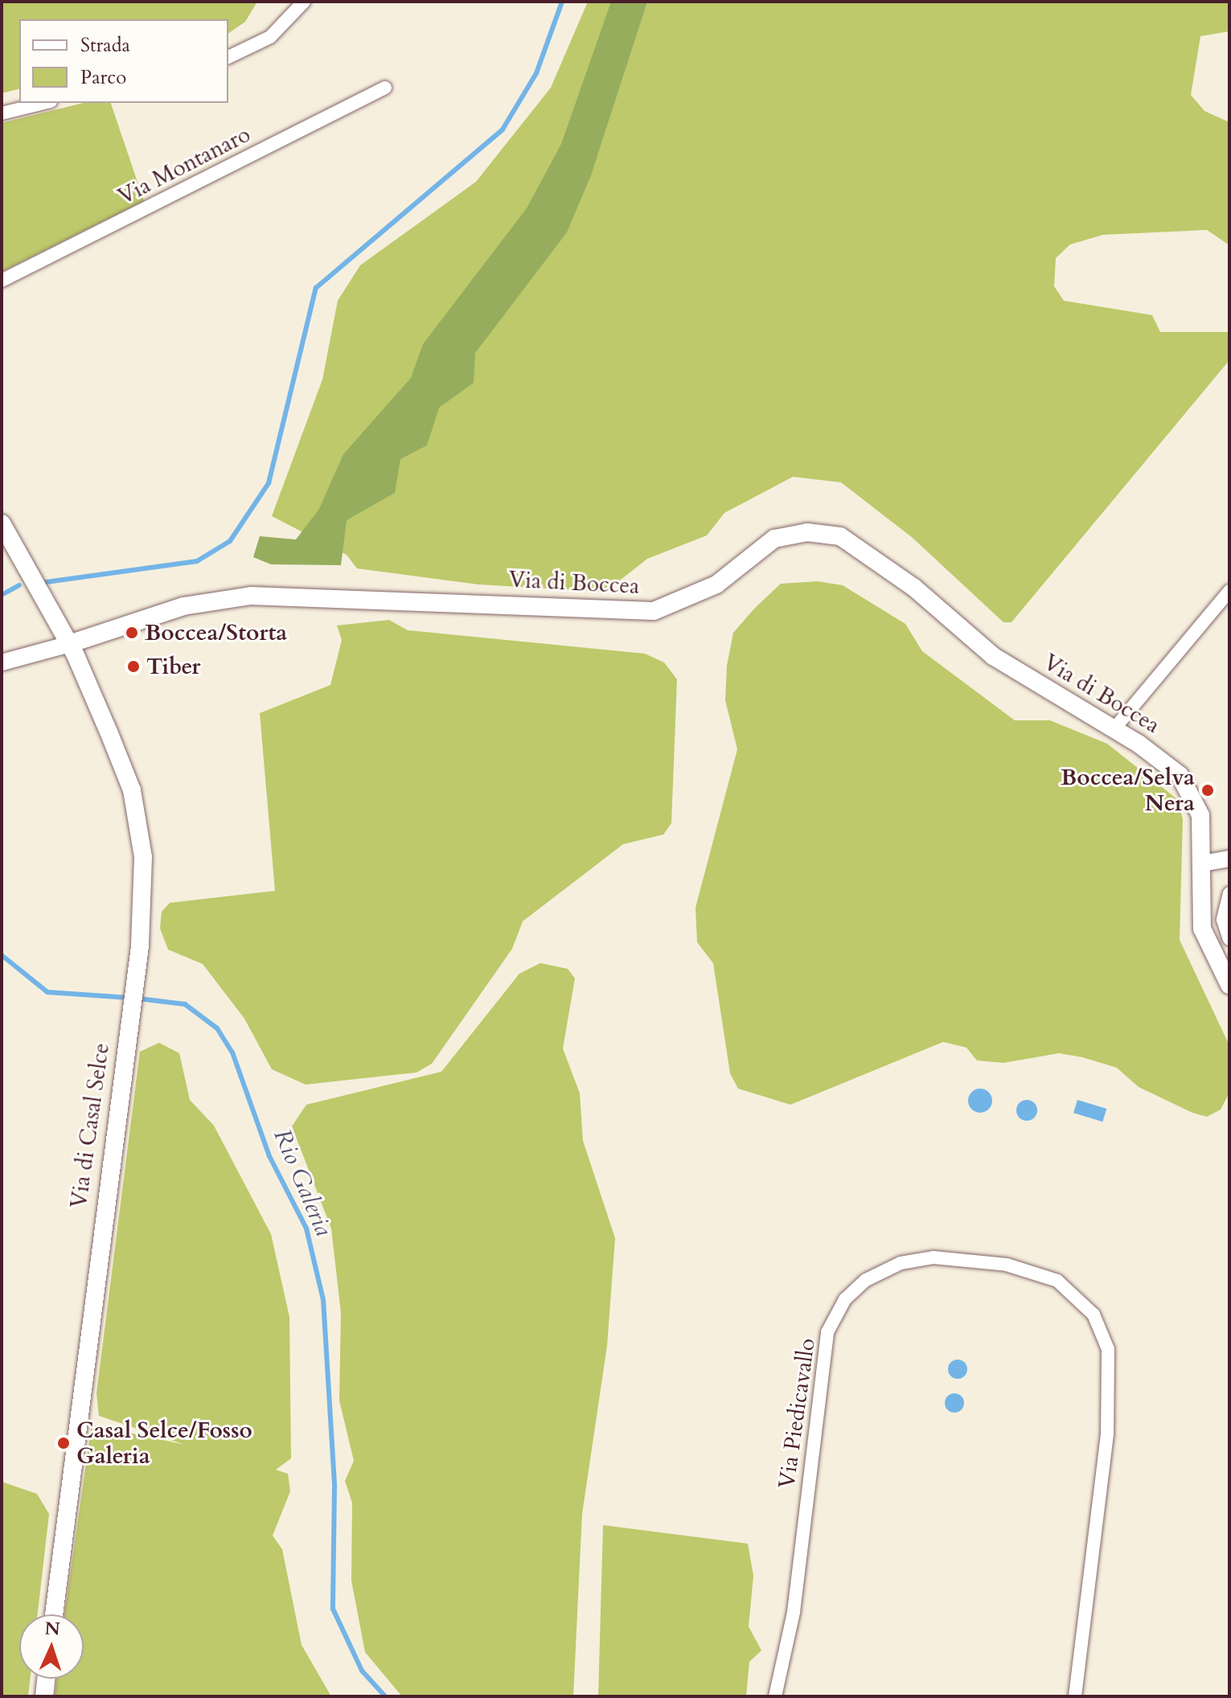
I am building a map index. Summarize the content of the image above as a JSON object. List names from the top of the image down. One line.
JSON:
{"streets":{"main road":["Via di Boccea","Via di Casal Selce"],"street":["Via Montanaro","Via Piedicavallo"]},"crossings":[["Via di Boccea","Via di Casal Selce"]],"water":["Rio Galeria"],"places":["Boccea/Storta","Tiber","Boccea/Selva Nera","Casal Selce/Fosso Galeria"],"legend":["Strada","Parco"],"north":"top"}
